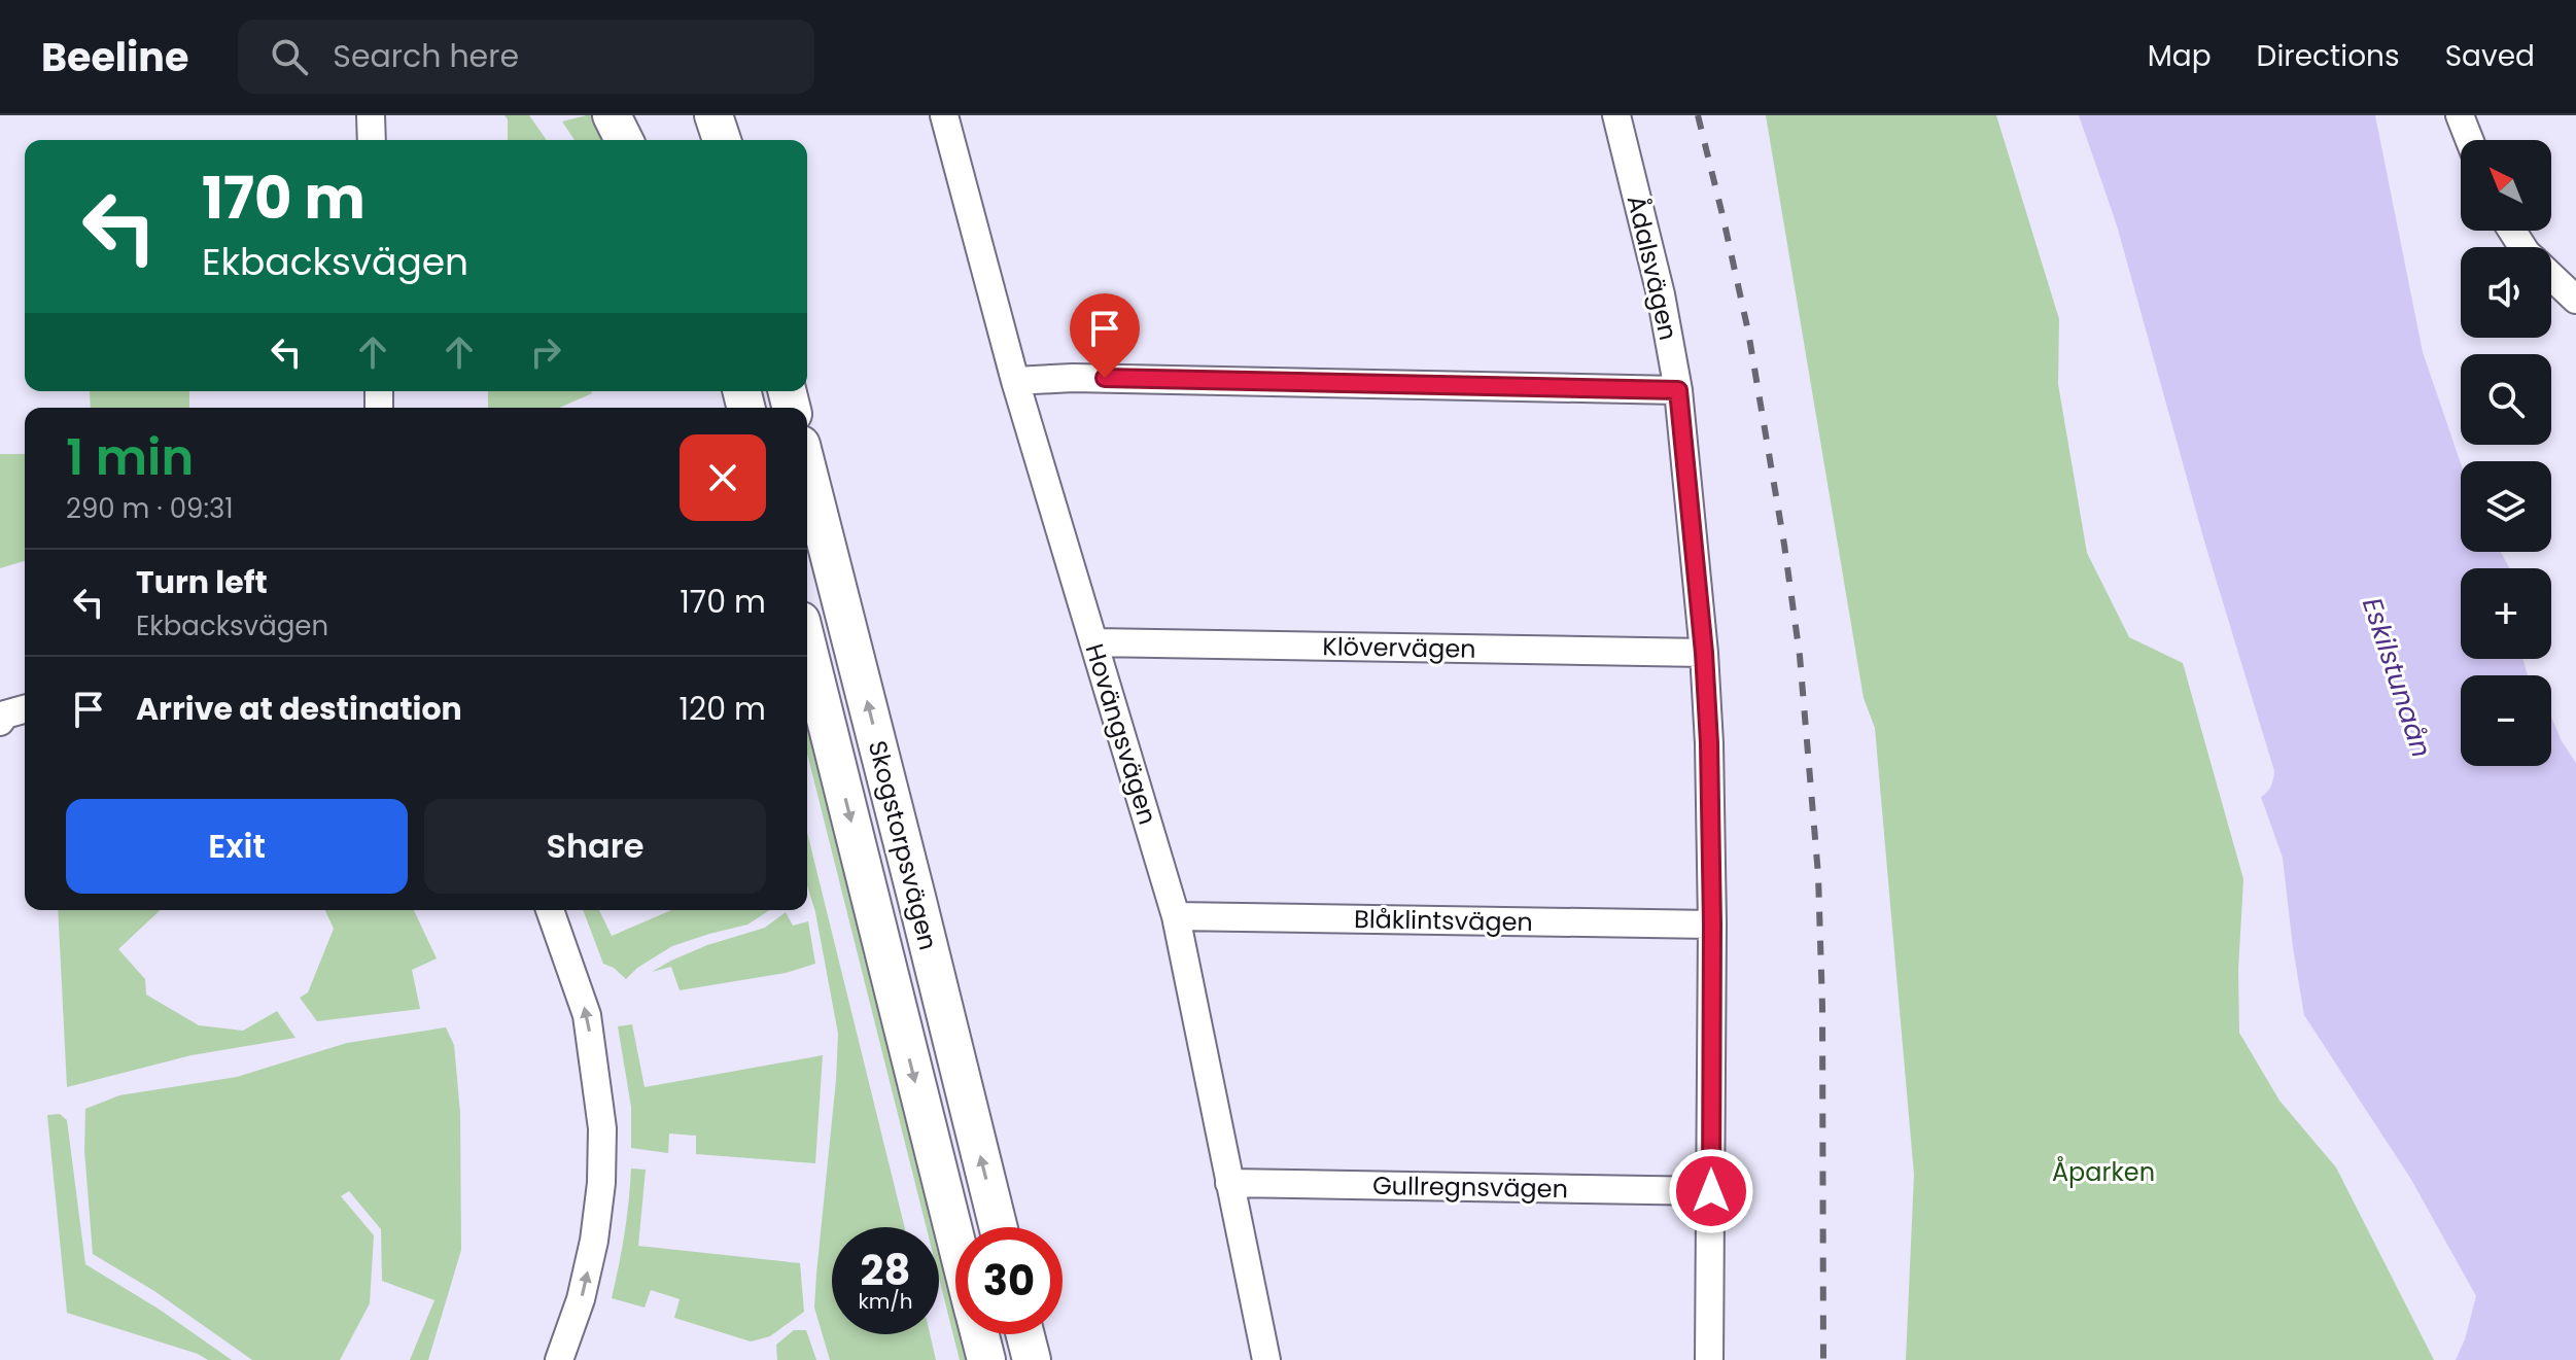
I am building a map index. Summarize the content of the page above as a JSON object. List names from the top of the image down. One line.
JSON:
{"streets":{"main road":["Skogstorpsvägen"],"street":["Ådalsvägen","Klövervägen","Hovängsvägen","Blåklintsvägen","Gullregnsvägen"]},"crossings":[["Ådalsvägen","Klövervägen"],["Ådalsvägen","Blåklintsvägen"],["Ådalsvägen","Gullregnsvägen"],["Klövervägen","Hovängsvägen"],["Hovängsvägen","Blåklintsvägen"],["Hovängsvägen","Gullregnsvägen"]],"water":["Eskilstunaån"],"parks":["Åparken"],"north":"top left","page":{"header":"Beeline","search":"Search here","nav":["Map","Directions","Saved"],"map_buttons":["+","−"],"turn":["170 m","Ekbacksvägen"],"heading":["1 min","290 m · 09:31"],"list":[{"name":"Turn left","note":"Ekbacksvägen","value":"170 m"},{"name":"Arrive at destination","value":"120 m"}],"buttons":["Exit","Share"],"speed":"28 km/h","limit":"30"}}
